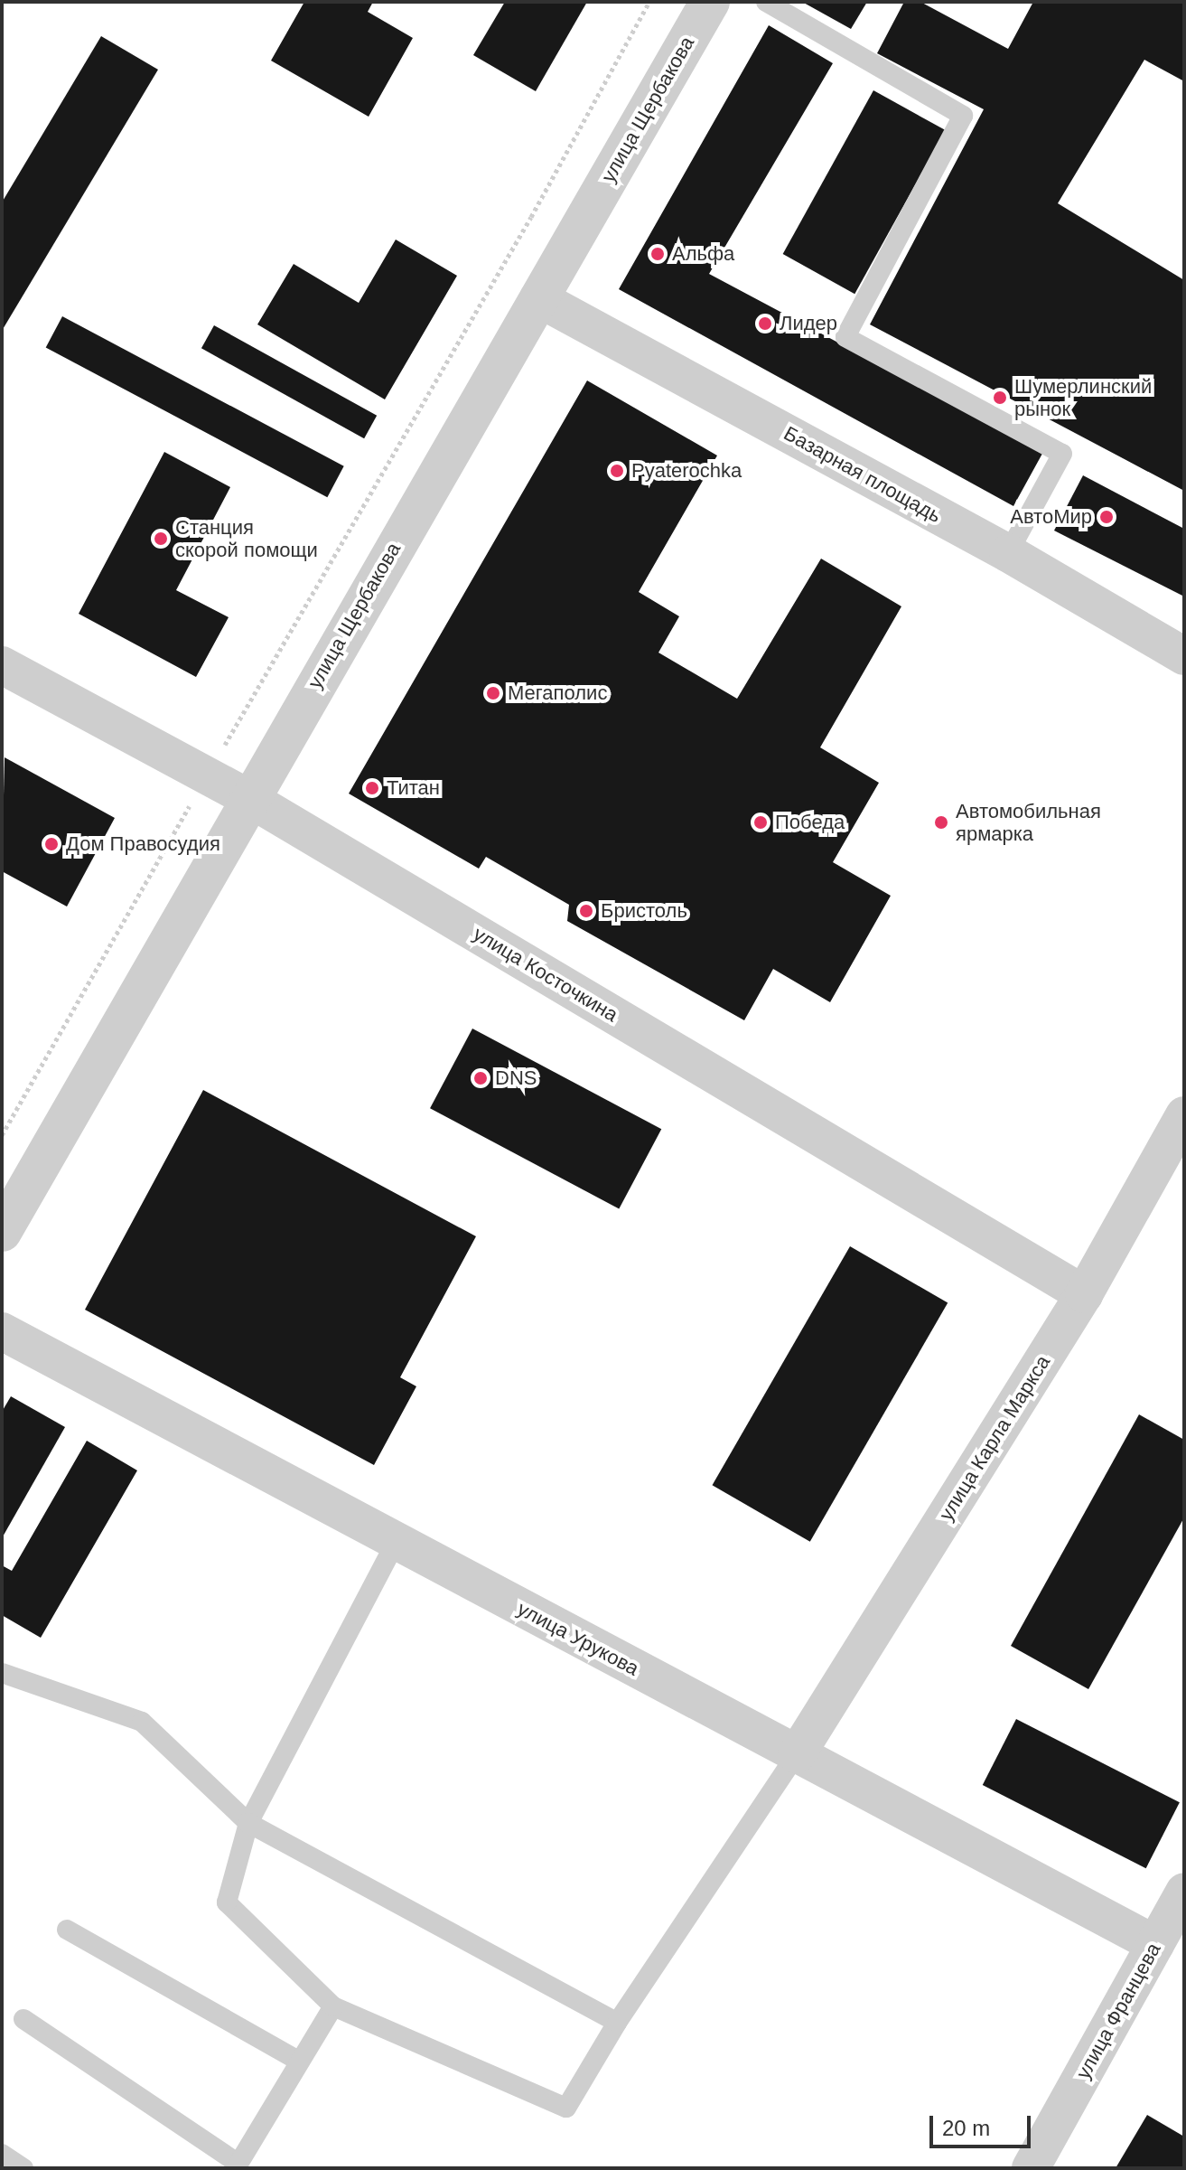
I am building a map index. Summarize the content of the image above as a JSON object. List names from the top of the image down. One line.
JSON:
{"streets":{"street":["улица Щербакова","Базарная площадь","улица Косточкина","улица Карла Маркса","улица Урукова","улица Францева"]},"crossings":[["улица Щербакова","Базарная площадь"],["улица Щербакова","улица Косточкина"],["улица Косточкина","улица Карла Маркса"],["улица Карла Маркса","улица Урукова"],["улица Урукова","улица Францева"]],"places":["Альфа","Лидер","Шумерлинский рынок","Pyaterochka","АвтоМир","Станция скорой помощи","Мегаполис","Титан","Победа","Автомобильная ярмарка","Дом Правосудия","Бристоль","DNS"],"scale_bar":"20 m"}
